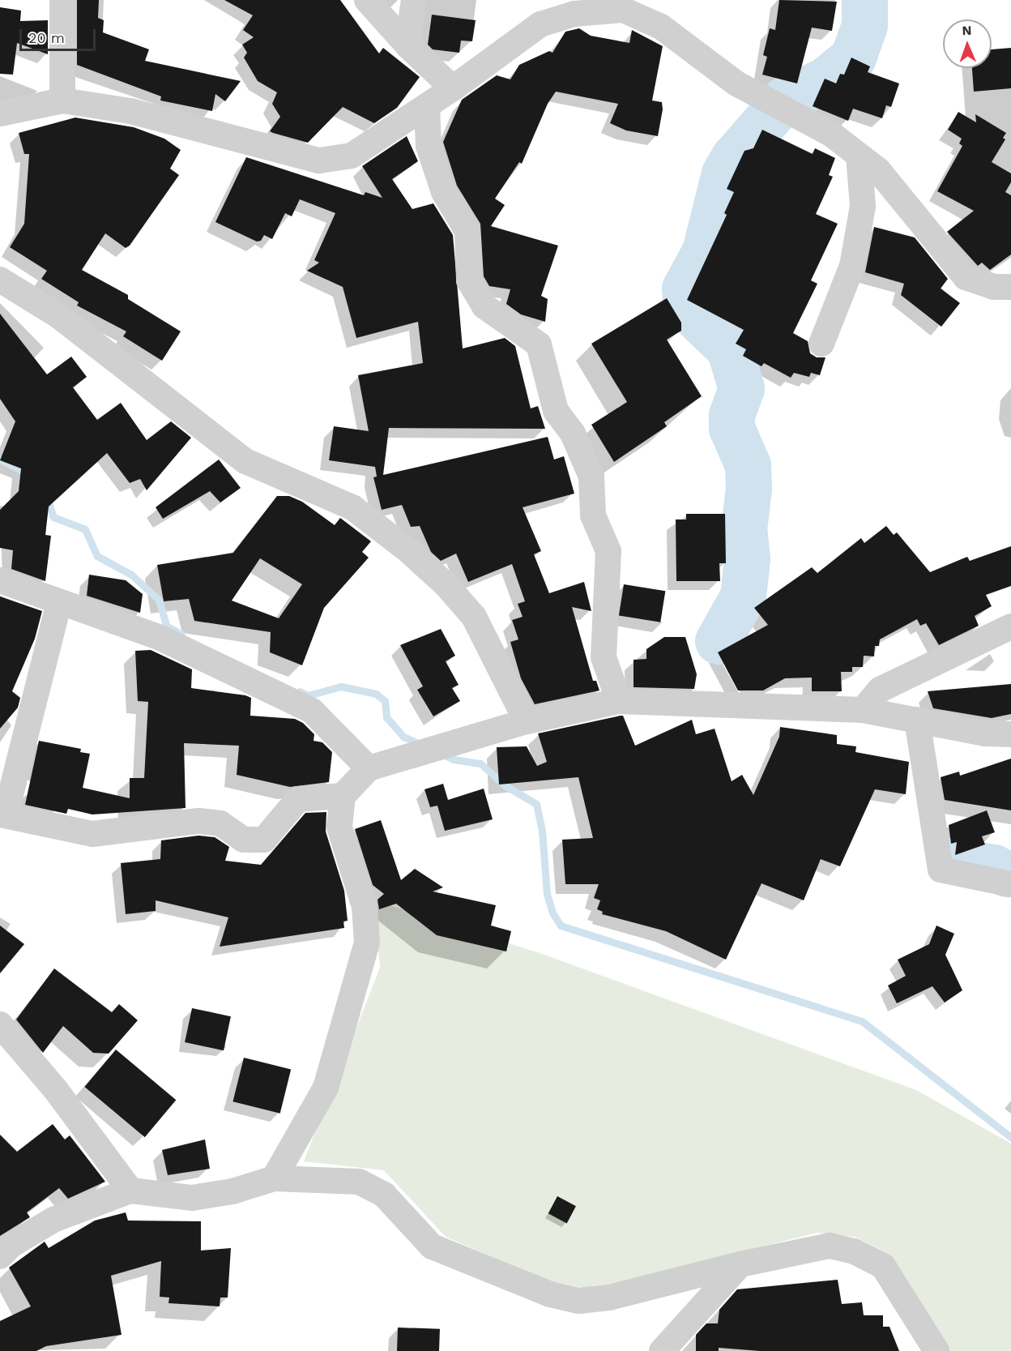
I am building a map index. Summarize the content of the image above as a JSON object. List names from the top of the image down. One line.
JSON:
{"scale_bar":"20 m","north":"top"}
